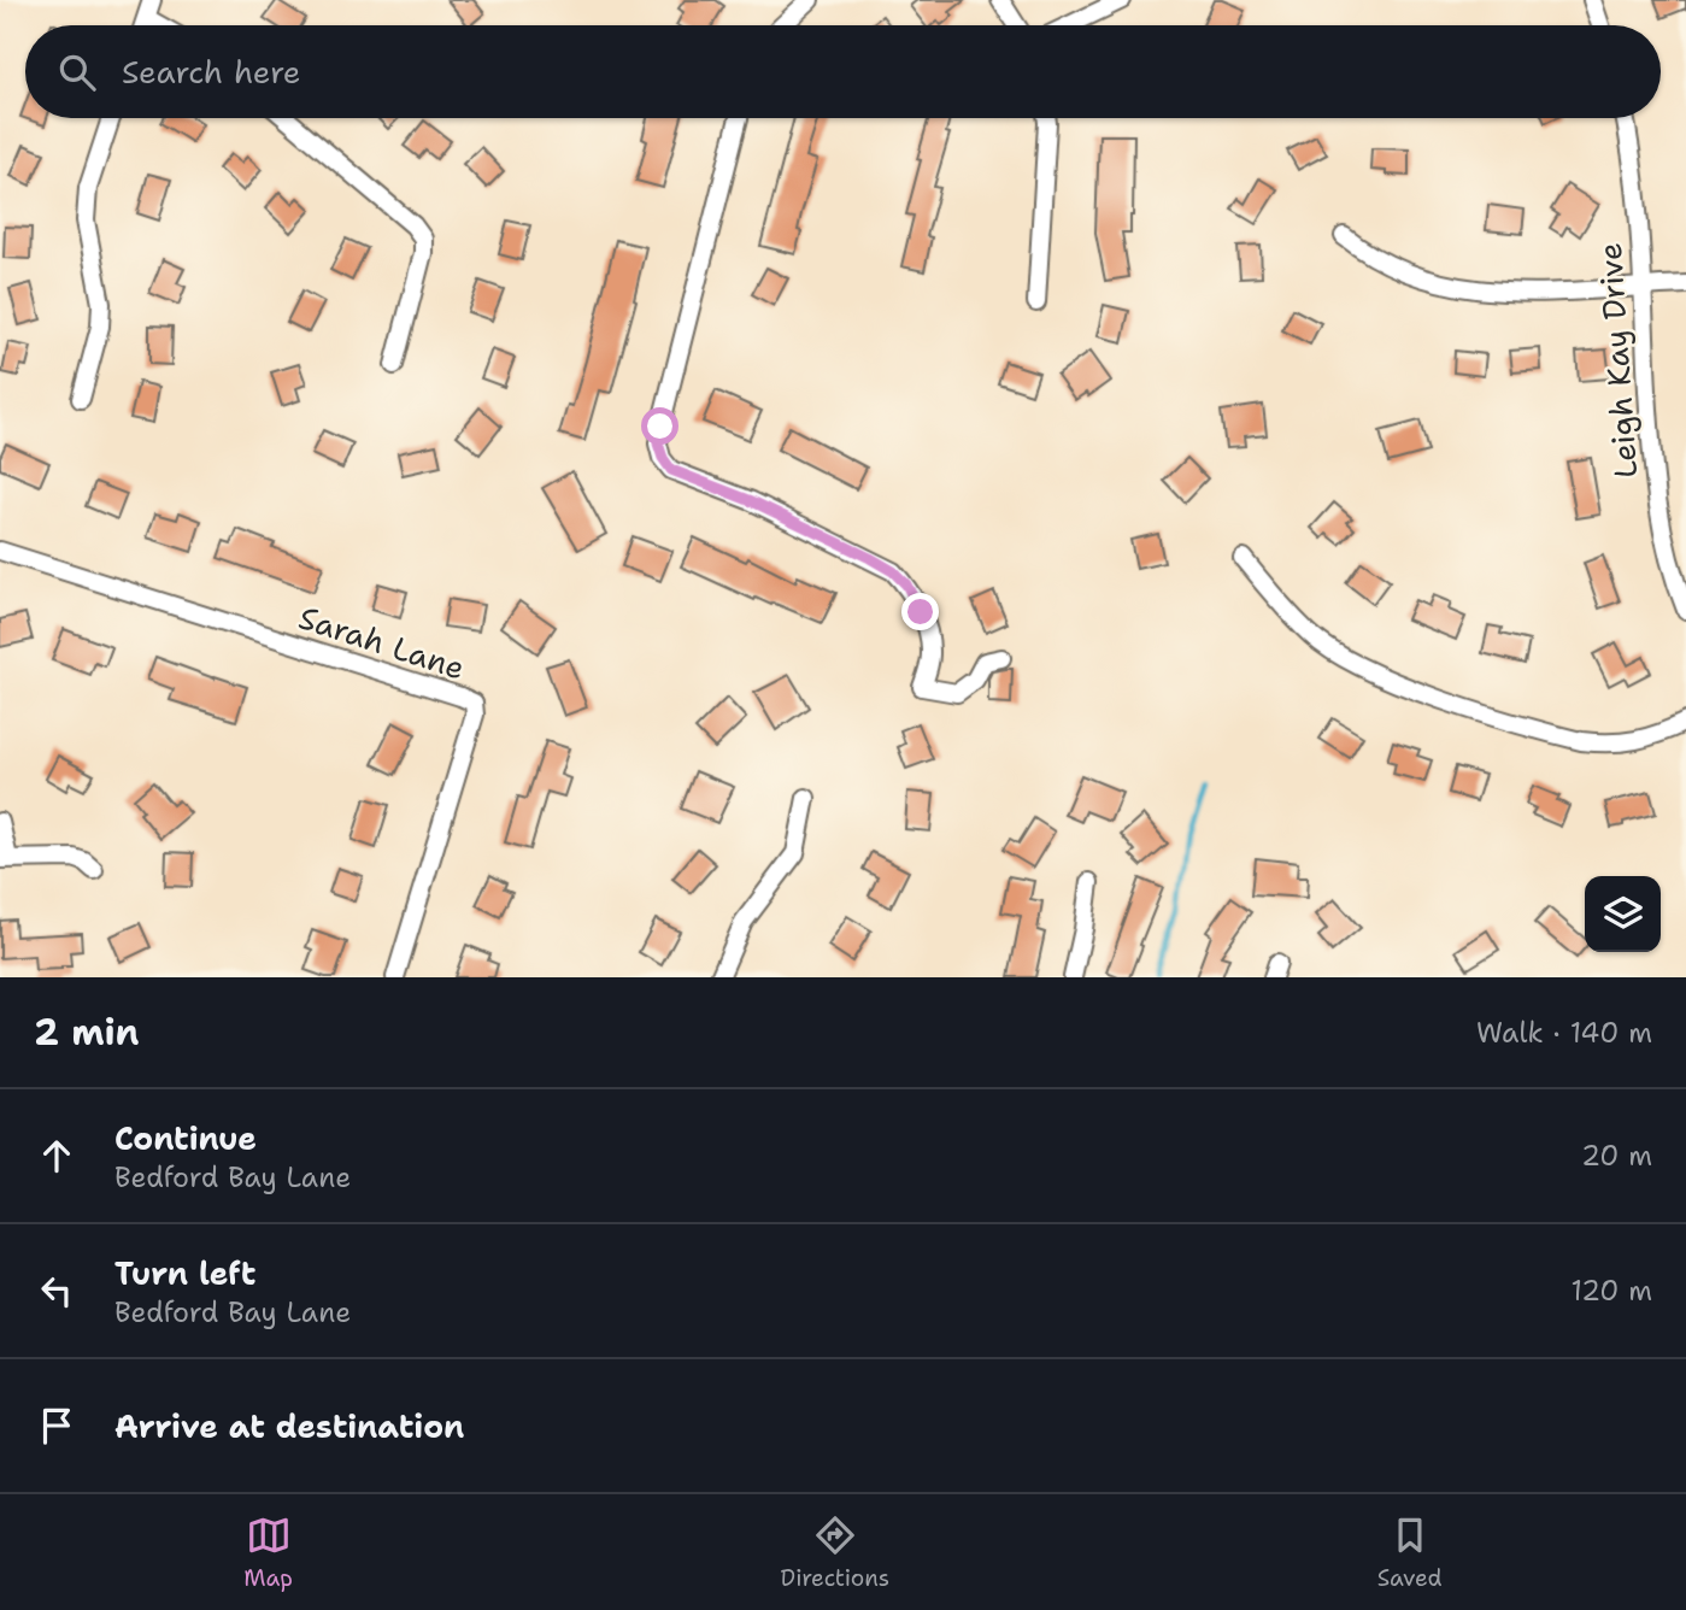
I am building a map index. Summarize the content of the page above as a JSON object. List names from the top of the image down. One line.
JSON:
{"streets":{"street":["Leigh Kay Drive","Sarah Lane"]},"page":{"search":"Search here","heading":["2 min","Walk · 140 m"],"list":[["Continue","Bedford Bay Lane","20 m"],["Turn left","Bedford Bay Lane","120 m"],"Arrive at destination"],"nav":["Map","Directions","Saved"]}}
